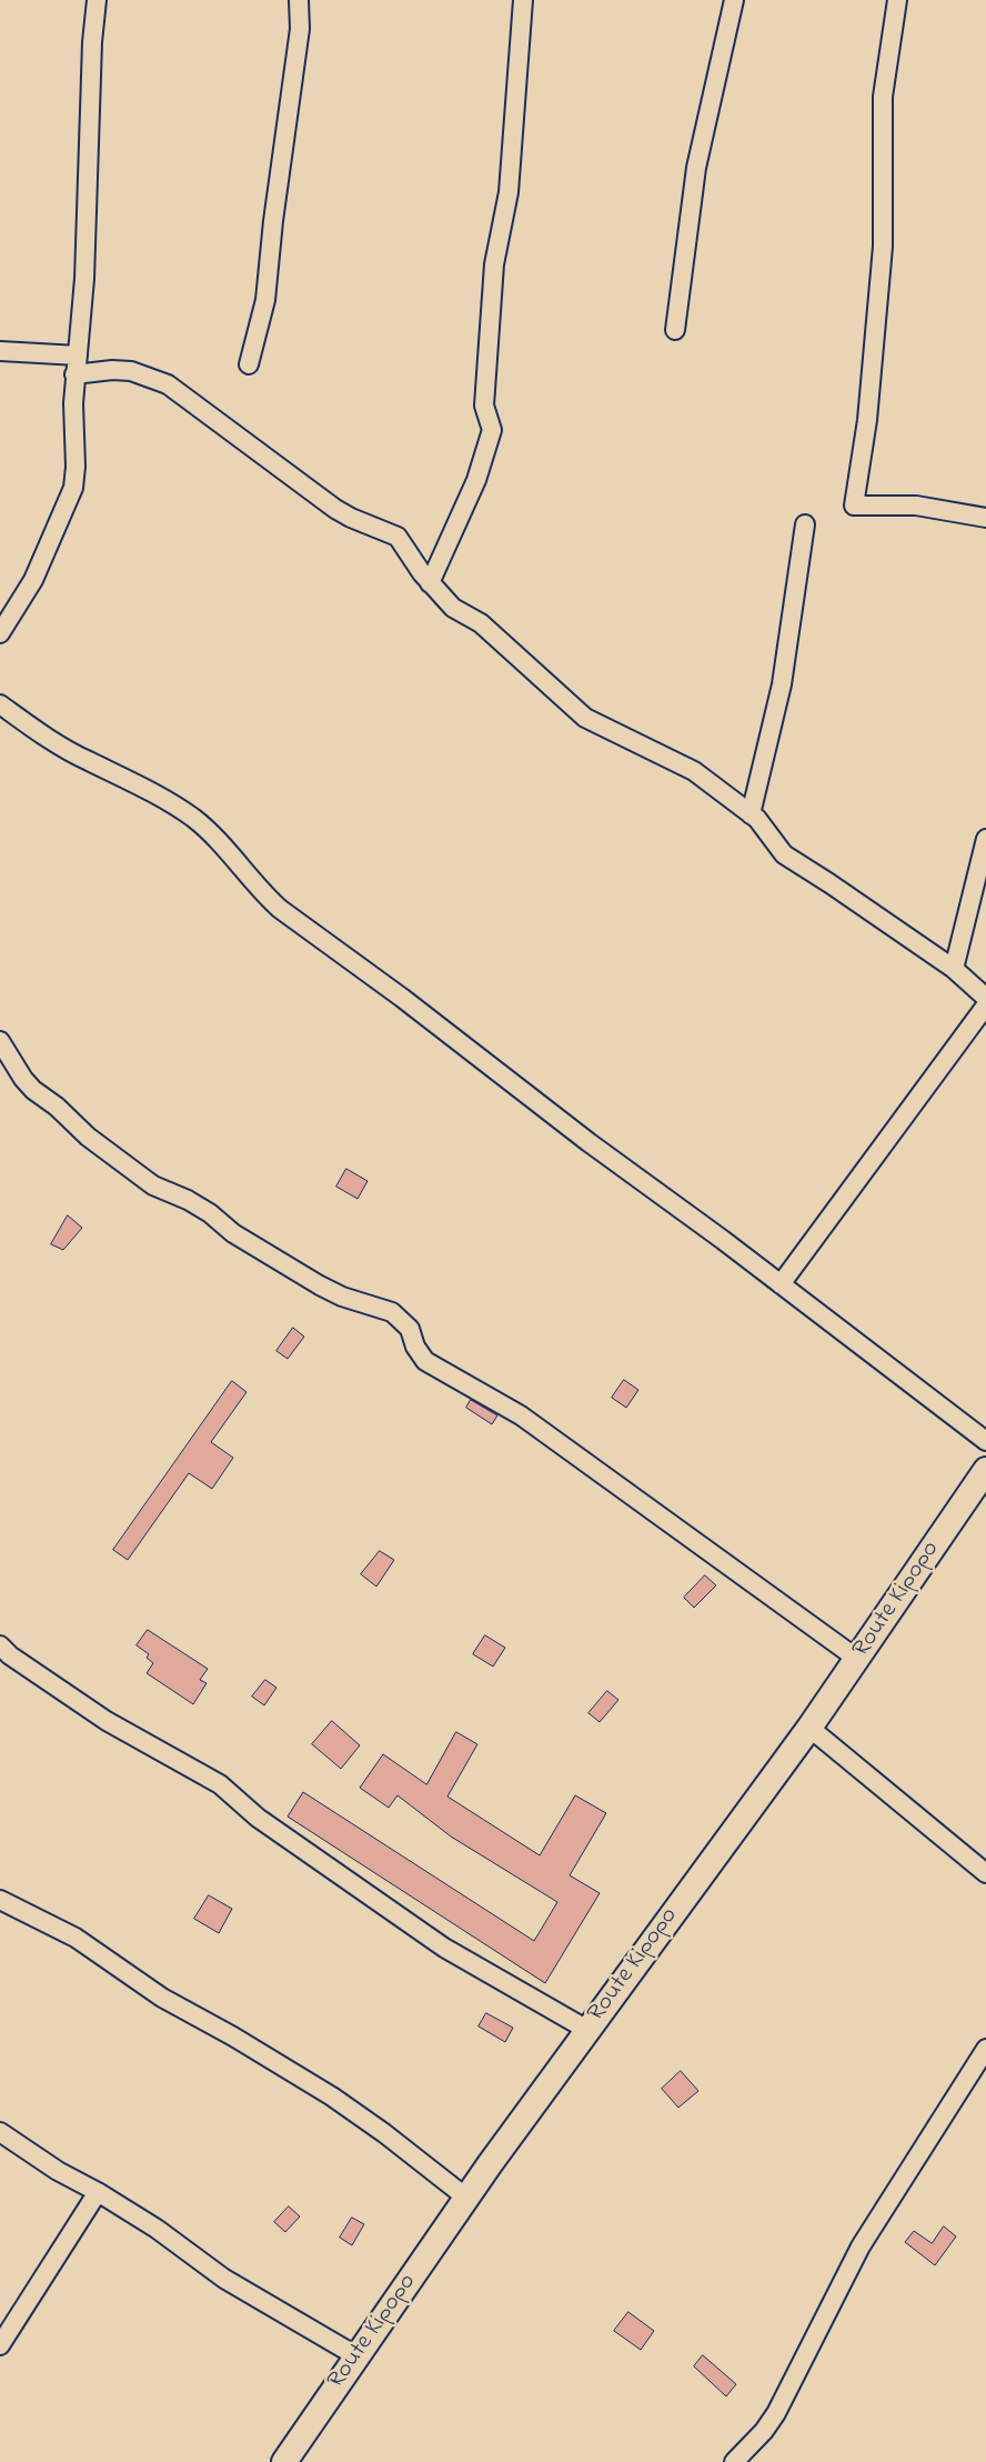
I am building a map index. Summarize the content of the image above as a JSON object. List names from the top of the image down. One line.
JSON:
{"streets":{"main road":["Route Kipopo"]}}
